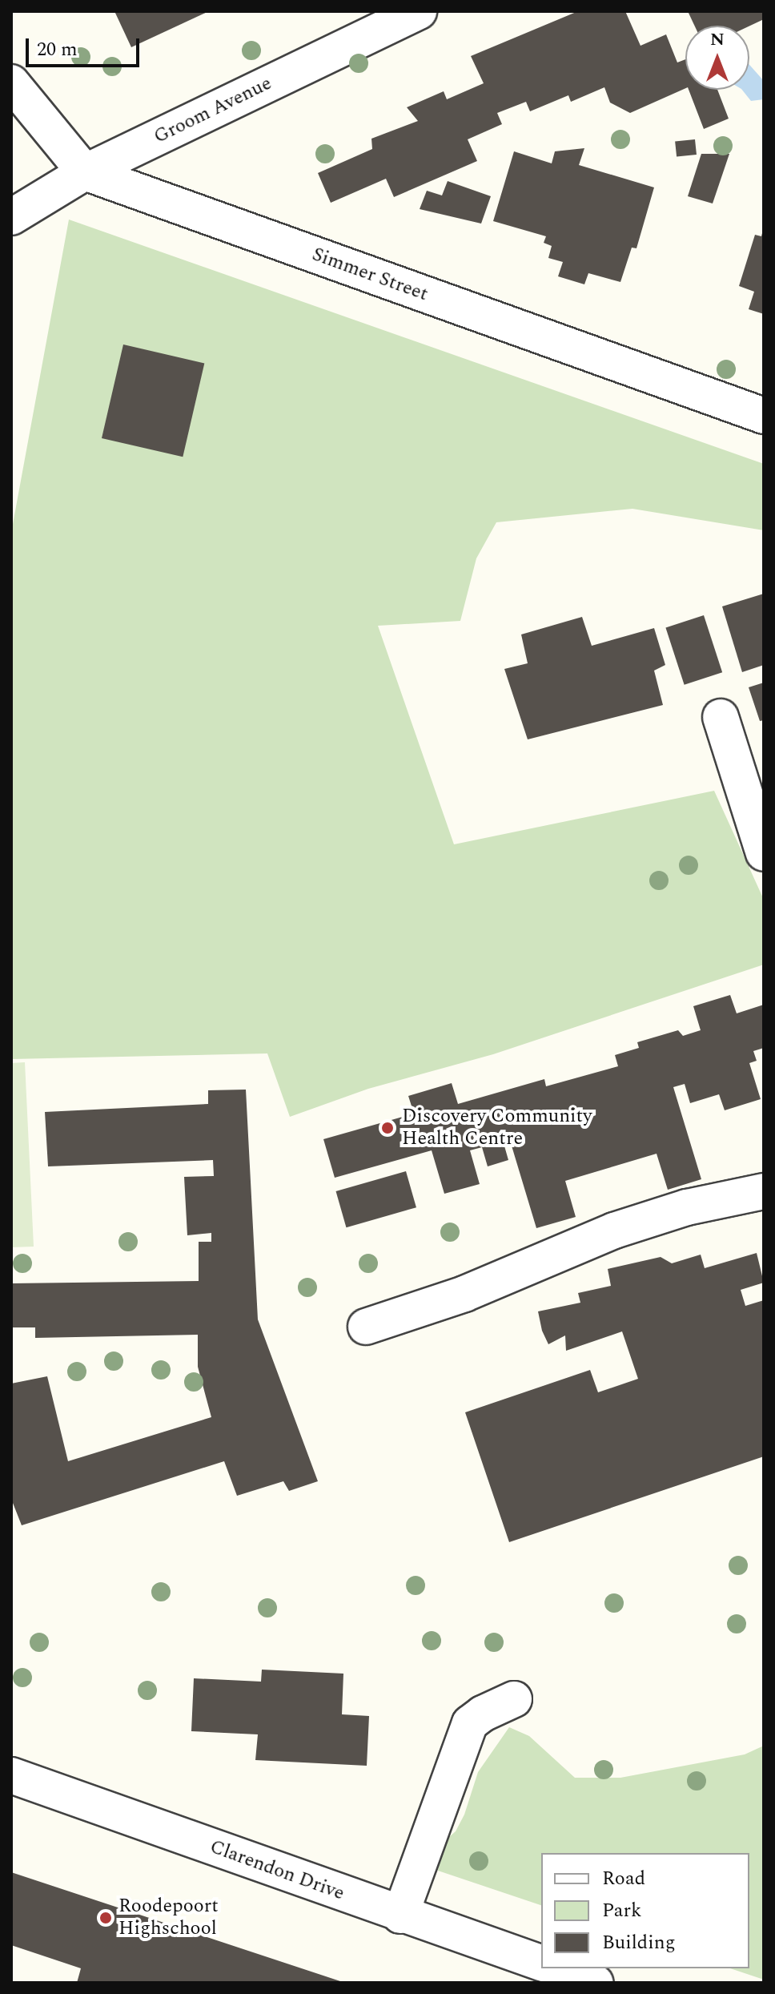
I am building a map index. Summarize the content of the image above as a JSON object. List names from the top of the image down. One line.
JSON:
{"streets":{"street":["Groom Avenue","Simmer Street","Clarendon Drive"]},"crossings":[["Groom Avenue","Simmer Street"]],"places":["Discovery Community Health Centre","Roodepoort Highschool"],"legend":["Road","Park","Building"],"scale_bar":"20 m","north":"top"}
